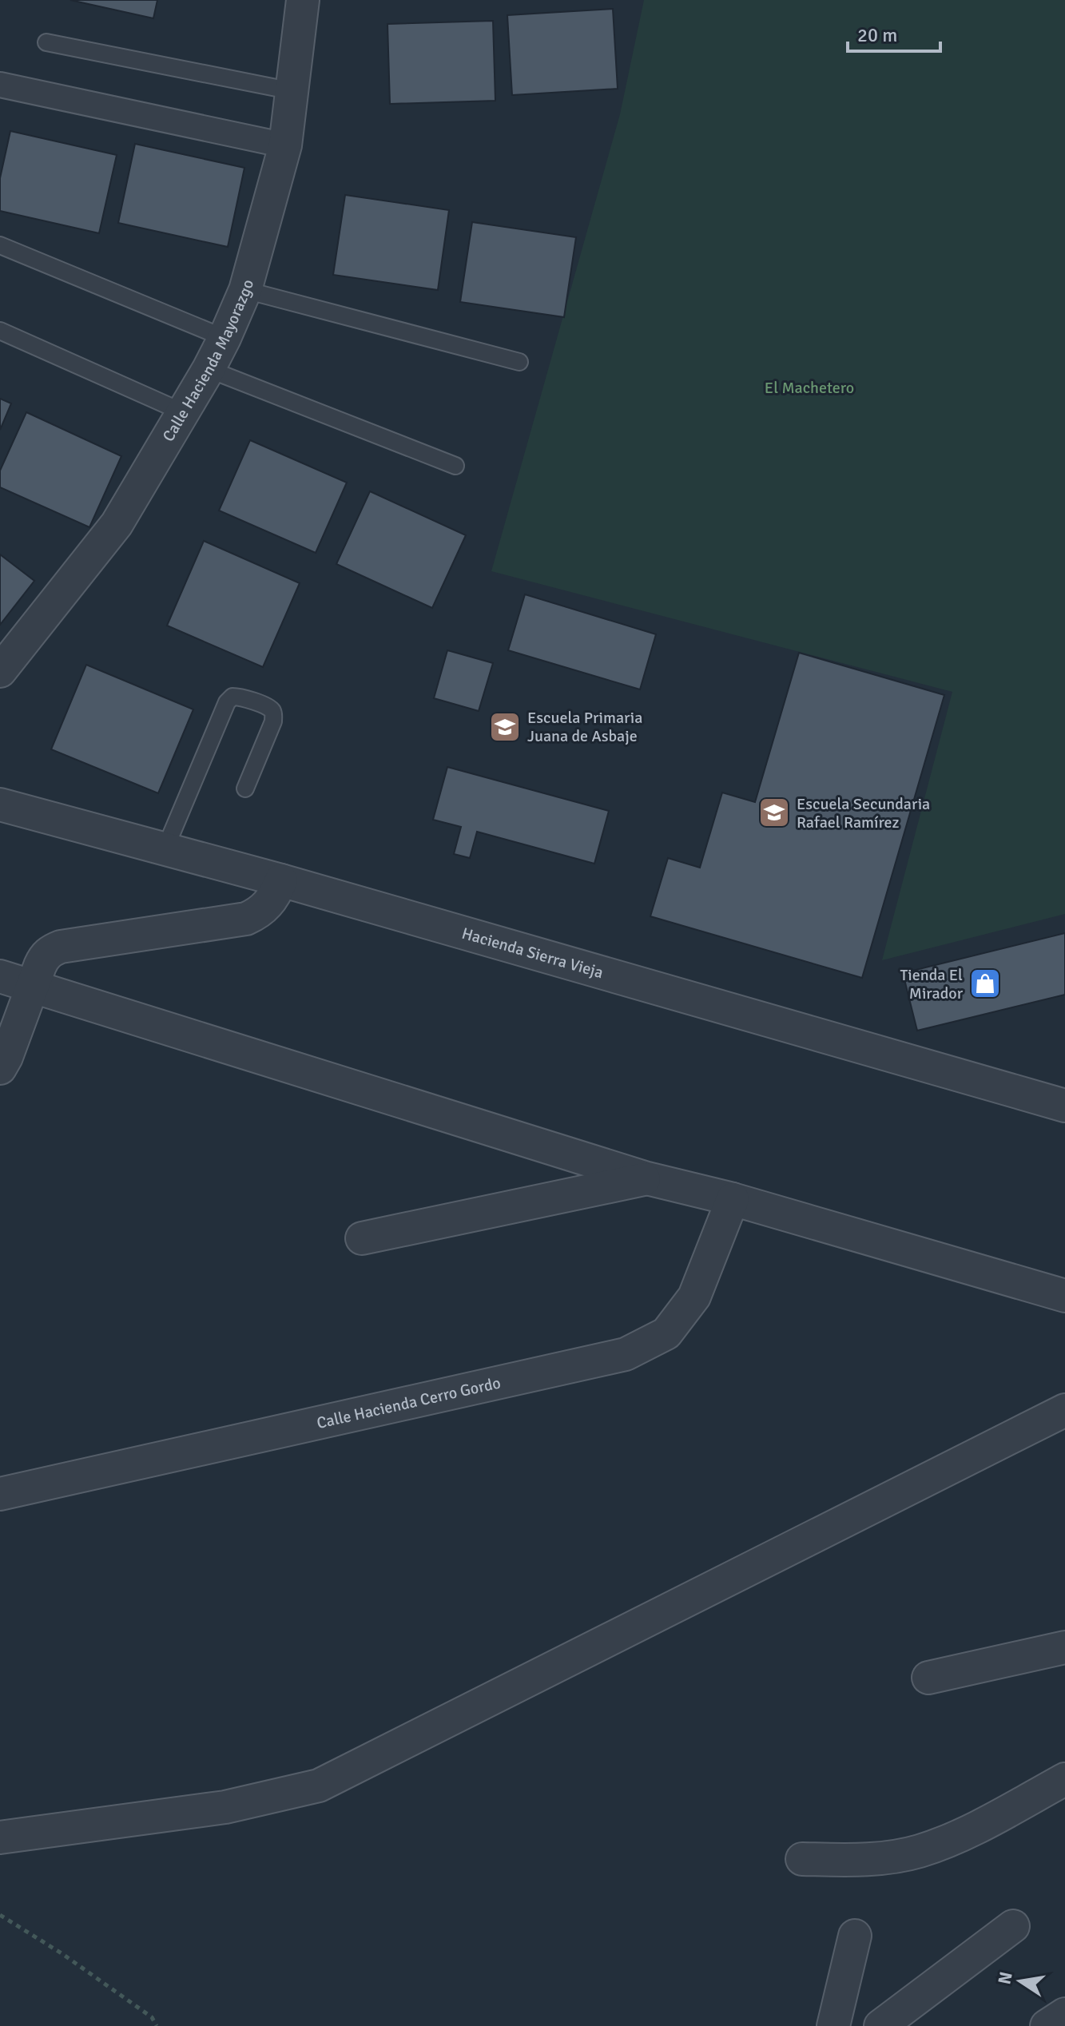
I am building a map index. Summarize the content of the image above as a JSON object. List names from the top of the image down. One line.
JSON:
{"streets":{"street":["Calle Hacienda Mayorazgo","Hacienda Sierra Vieja","Calle Hacienda Cerro Gordo"]},"parks":["El Machetero"],"places":{"school or university":["Escuela Primaria Juana de Asbaje","Escuela Secundaria Rafael Ramírez"],"shop":["Tienda El Mirador"]},"scale_bar":"20 m","north":"left"}
